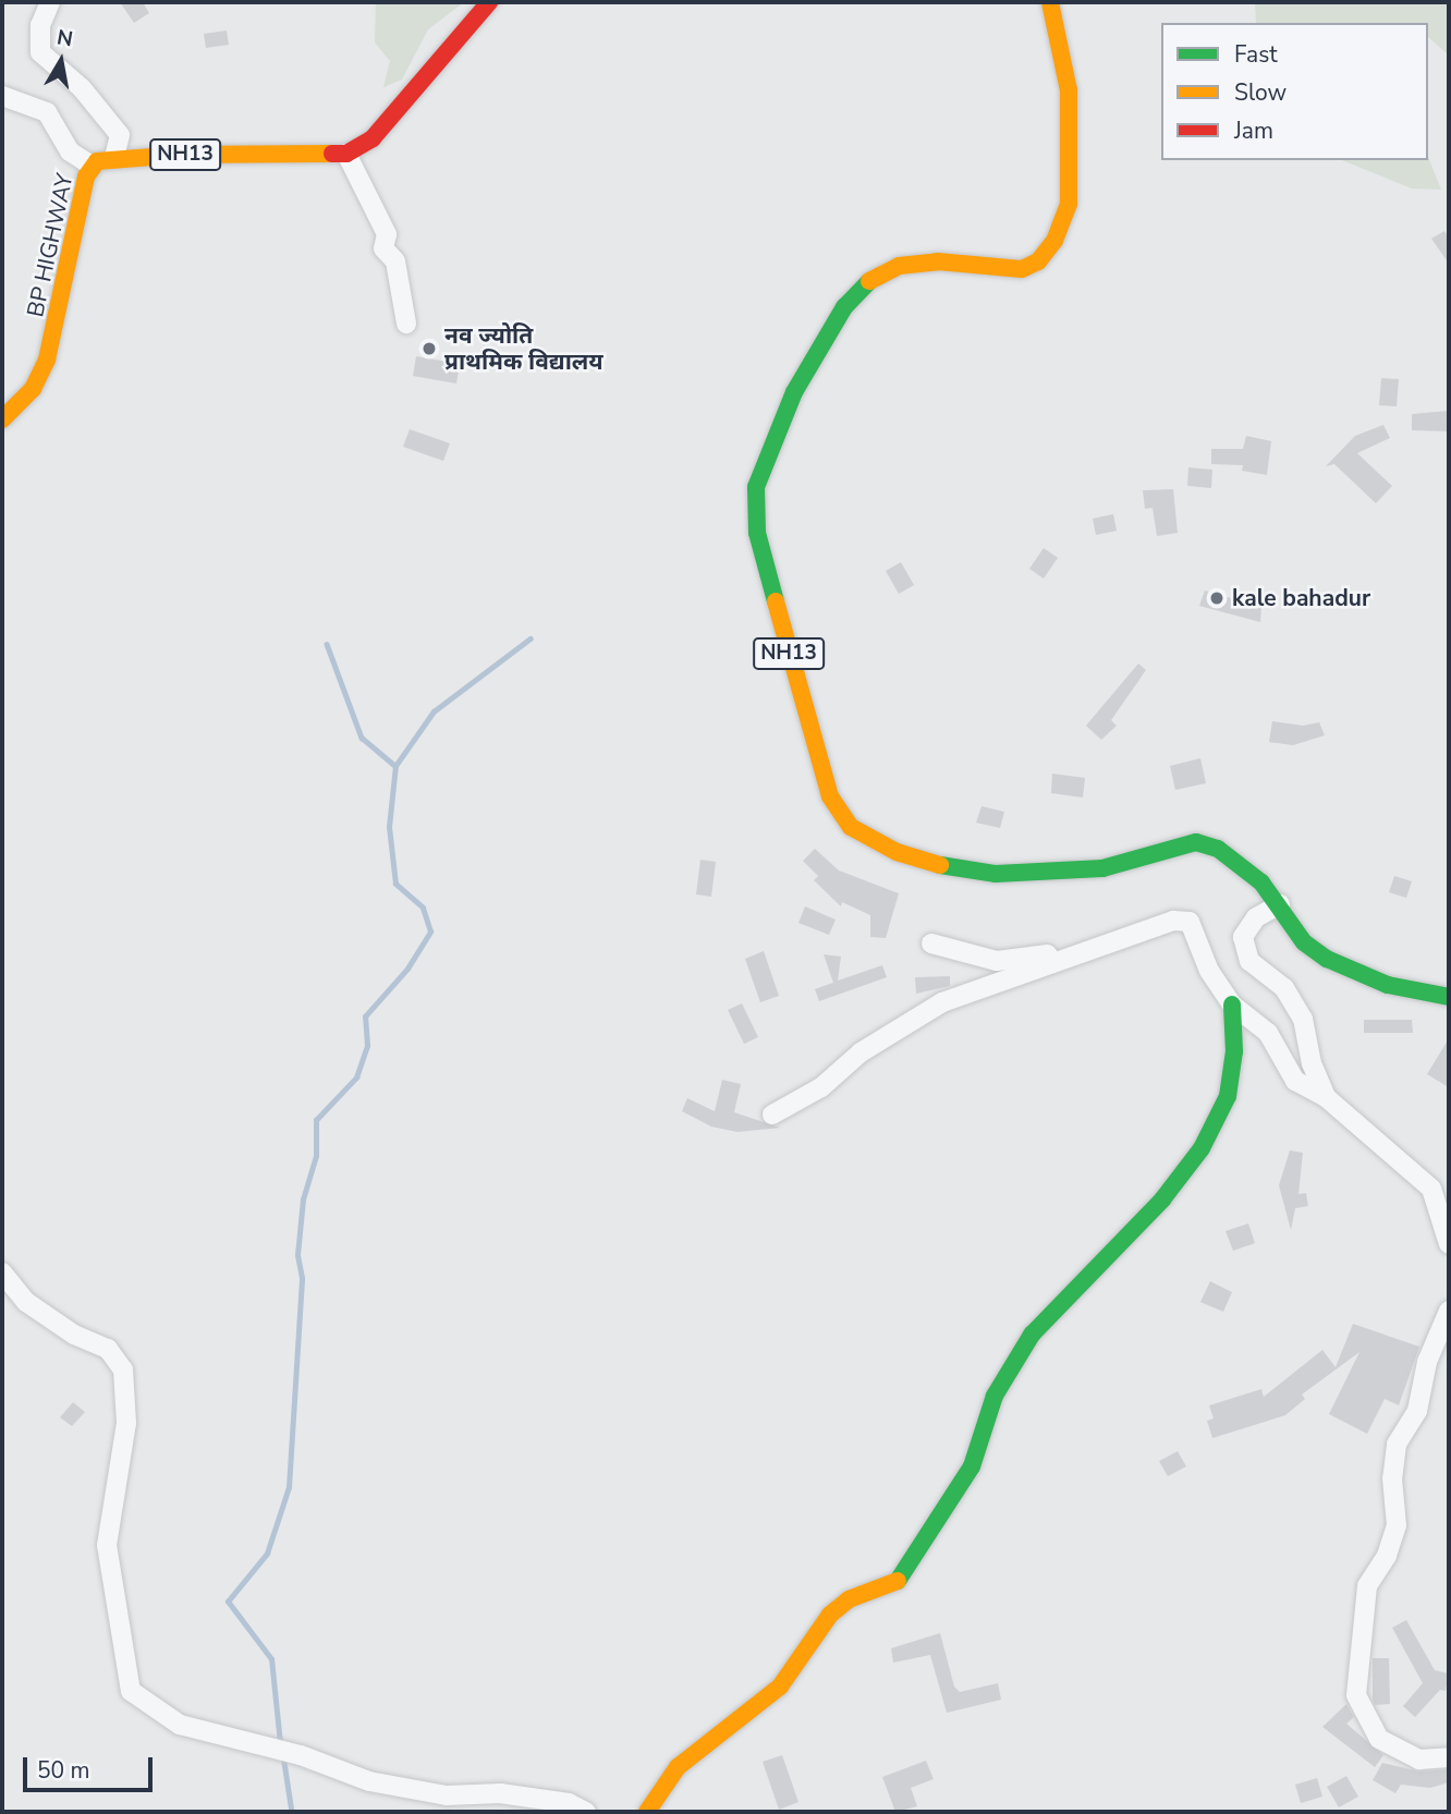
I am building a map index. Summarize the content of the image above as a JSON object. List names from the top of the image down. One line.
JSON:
{"streets":{"main road":["NH13","BP HIGHWAY"]},"places":["नव ज्योति प्राथमिक विद्यालय","kale bahadur"],"legend":["Fast","Slow","Jam"],"scale_bar":"50 m","north":"top"}
